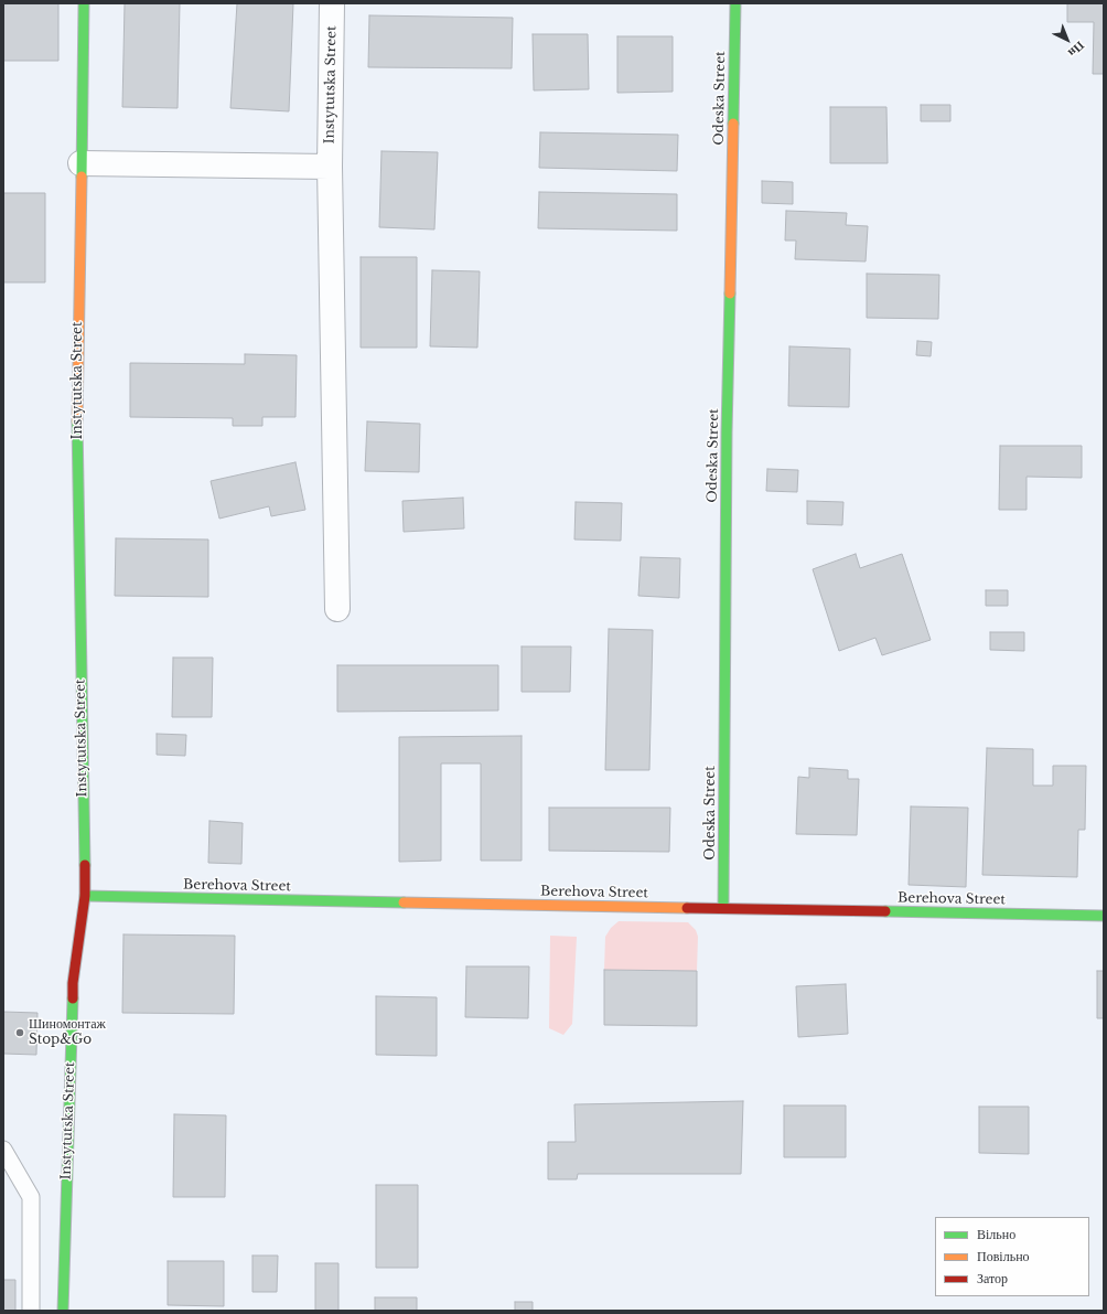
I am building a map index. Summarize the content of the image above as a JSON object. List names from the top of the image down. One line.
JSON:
{"streets":{"street":["Instytutska Street","Odeska Street","Berehova Street"]},"crossings":[["Instytutska Street","Berehova Street"],["Odeska Street","Berehova Street"]],"places":["Шиномонтаж Stop&Go"],"legend":["Вільно","Повільно","Затор"],"north":"bottom right"}
